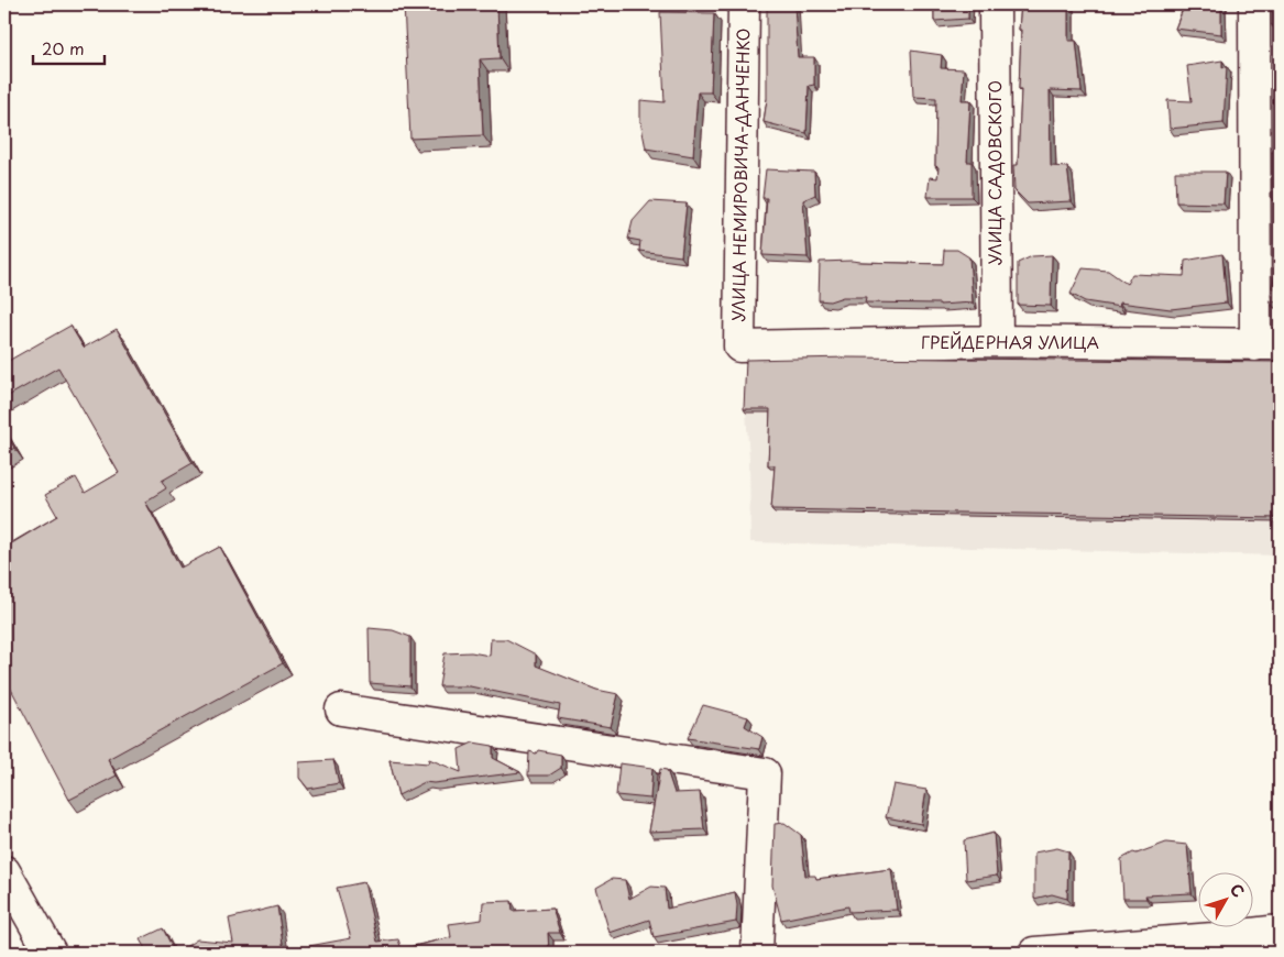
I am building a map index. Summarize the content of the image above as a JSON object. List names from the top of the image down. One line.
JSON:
{"streets":{"main road":["УЛИЦА САДОВСКОГО","УЛИЦА НЕМИРОВИЧА-ДАНЧЕНКО","ГРЕЙДЕРНАЯ УЛИЦА"]},"crossings":[["УЛИЦА САДОВСКОГО","ГРЕЙДЕРНАЯ УЛИЦА"],["УЛИЦА НЕМИРОВИЧА-ДАНЧЕНКО","ГРЕЙДЕРНАЯ УЛИЦА"]],"scale_bar":"20 m","north":"top right"}
